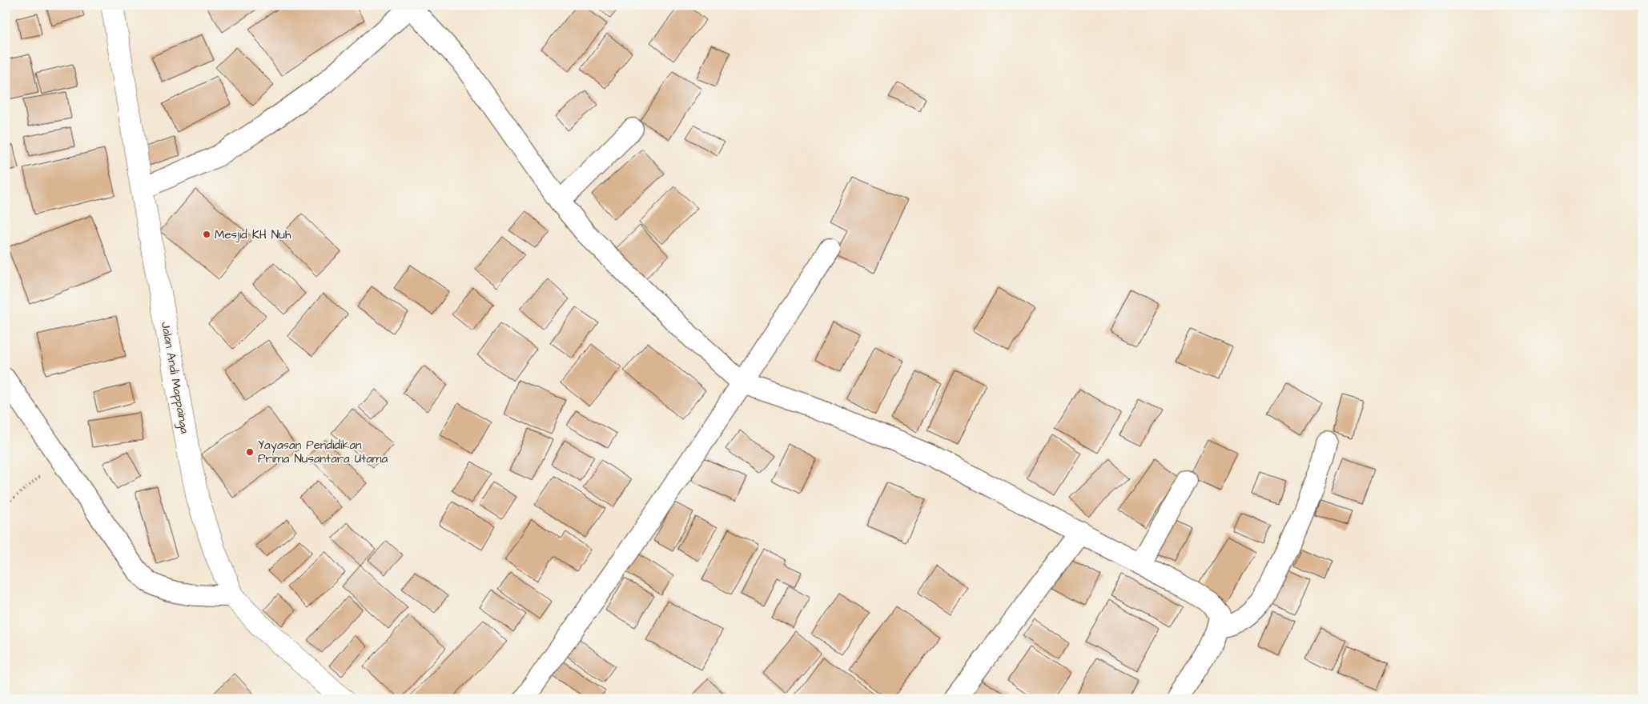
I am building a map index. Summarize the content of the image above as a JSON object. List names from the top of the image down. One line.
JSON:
{"streets":{"main road":["Jalan Andi Mappainga"]},"places":["Mesjid KH Nuh","Yayasan Pendidikan Prima Nusantara Utama"]}
